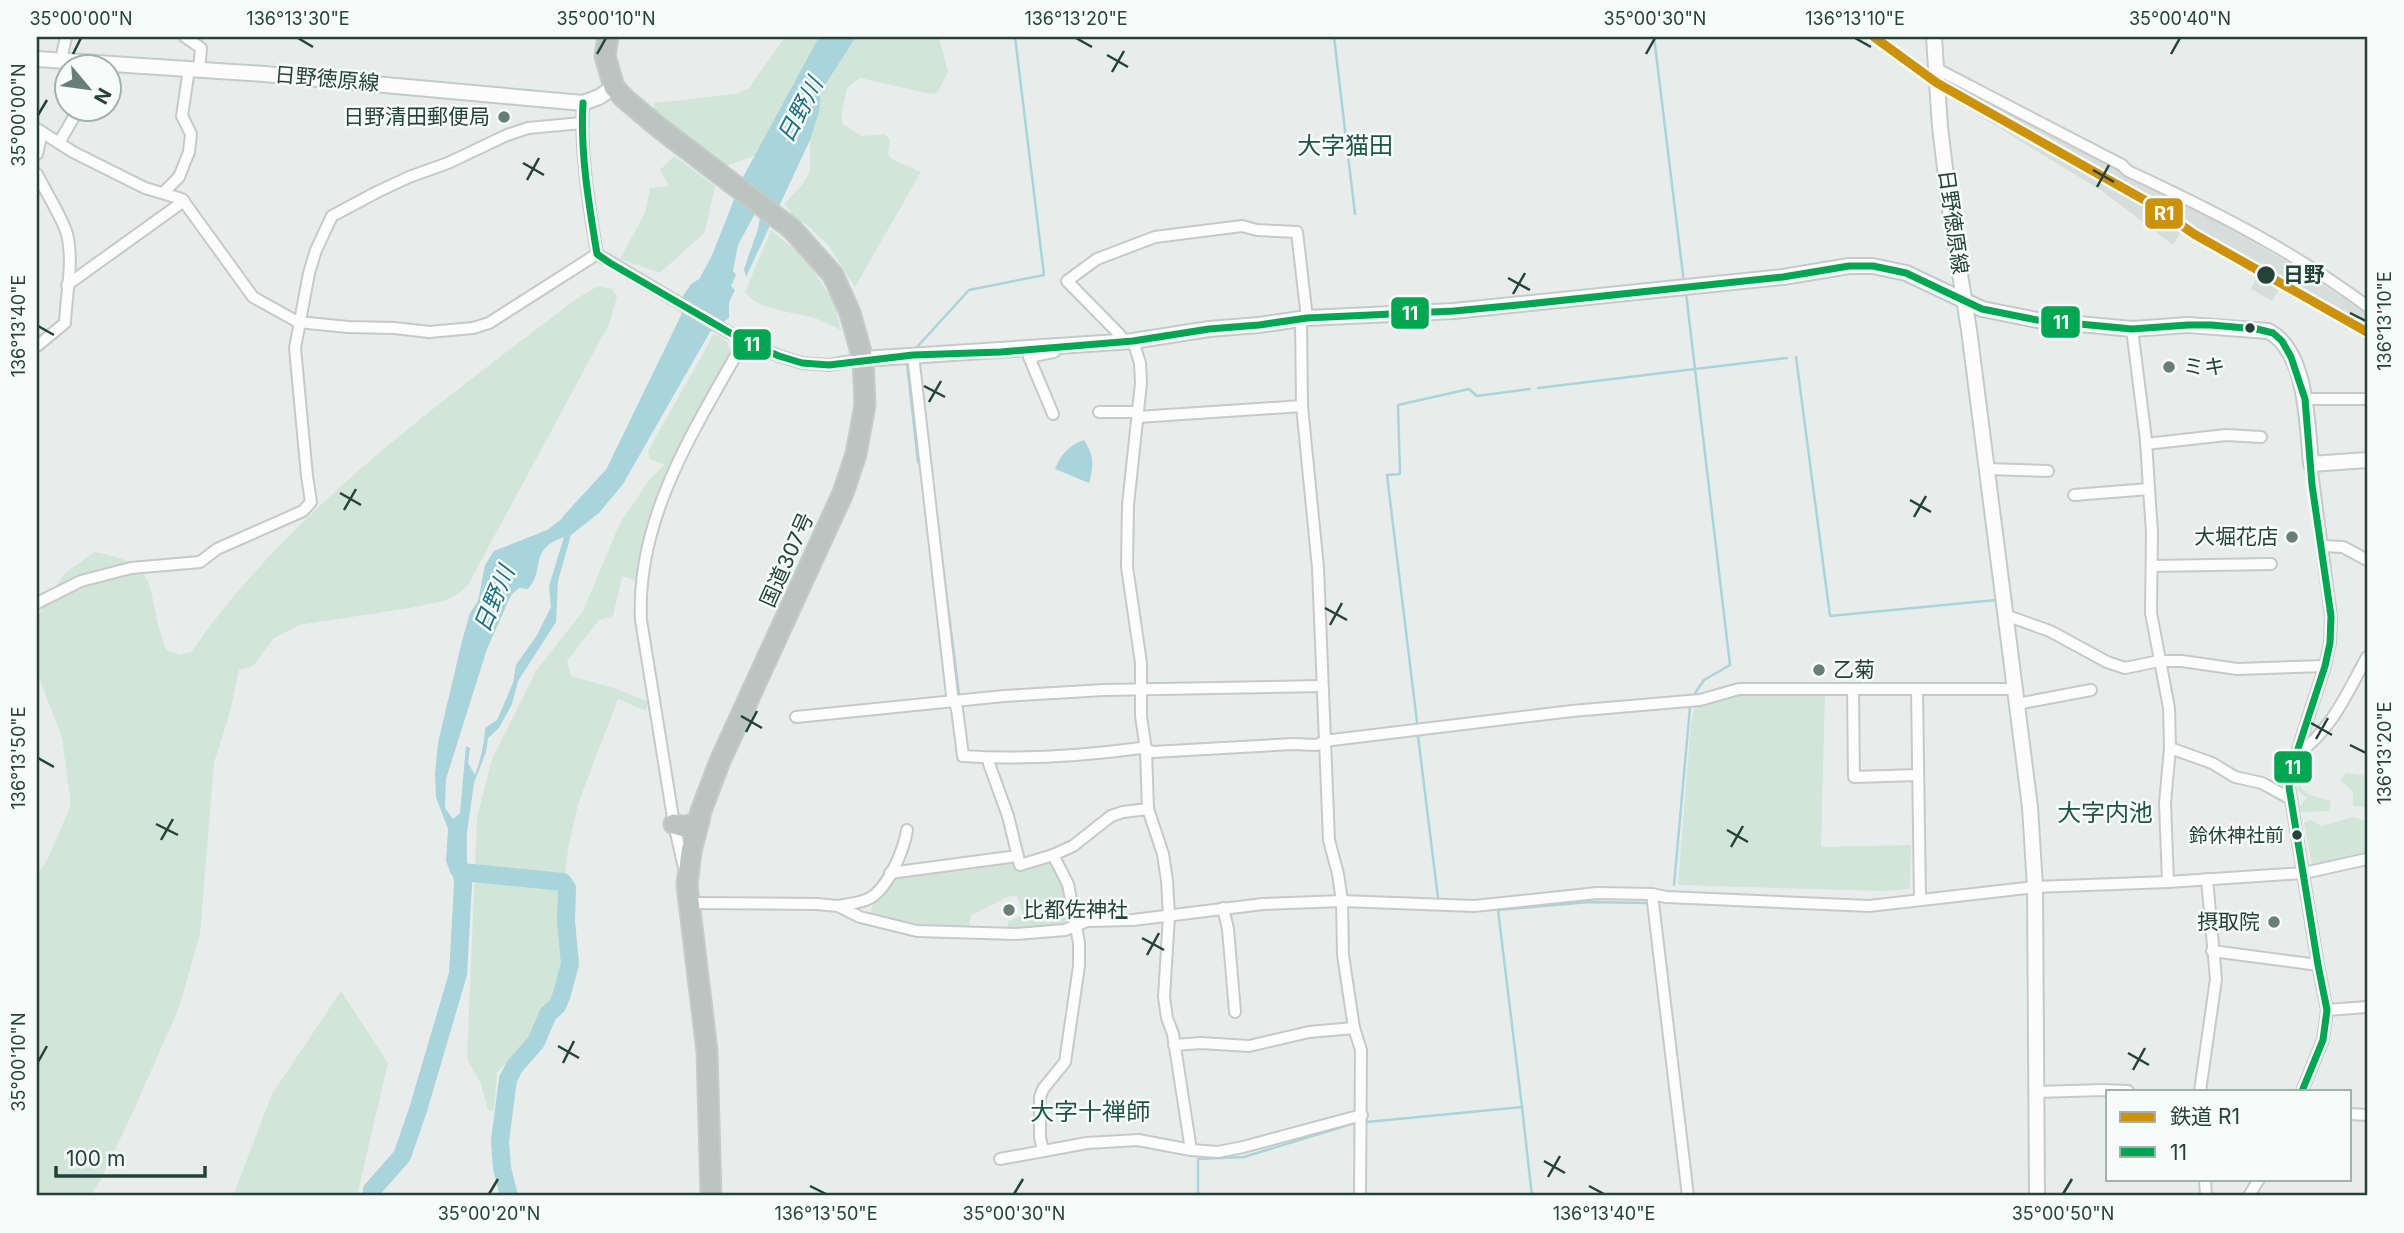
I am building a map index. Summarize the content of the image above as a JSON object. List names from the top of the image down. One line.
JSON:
{"streets":{"highway":["国道307号"],"main road":["日野徳原線"]},"crossings":[["日野徳原線","国道307号"]],"districts":["大字猫田","大字内池","大字十禅師"],"water":["日野川"],"places":["日野清田郵便局","日野","ミキ","大堀花店","乙菊","鈴休神社前","比都佐神社","摂取院"],"lines":["rail line R1","transit line 11"],"legend":["鉄道 R1","11"],"scale_bar":"100 m","north":"bottom right","coordinates":["35°00'00\"N","136°13'30\"E","35°00'10\"N","136°13'20\"E","35°00'30\"N","136°13'10\"E","35°00'40\"N","136°13'40\"E","136°13'50\"E","35°00'20\"N","35°00'50\"N"]}
